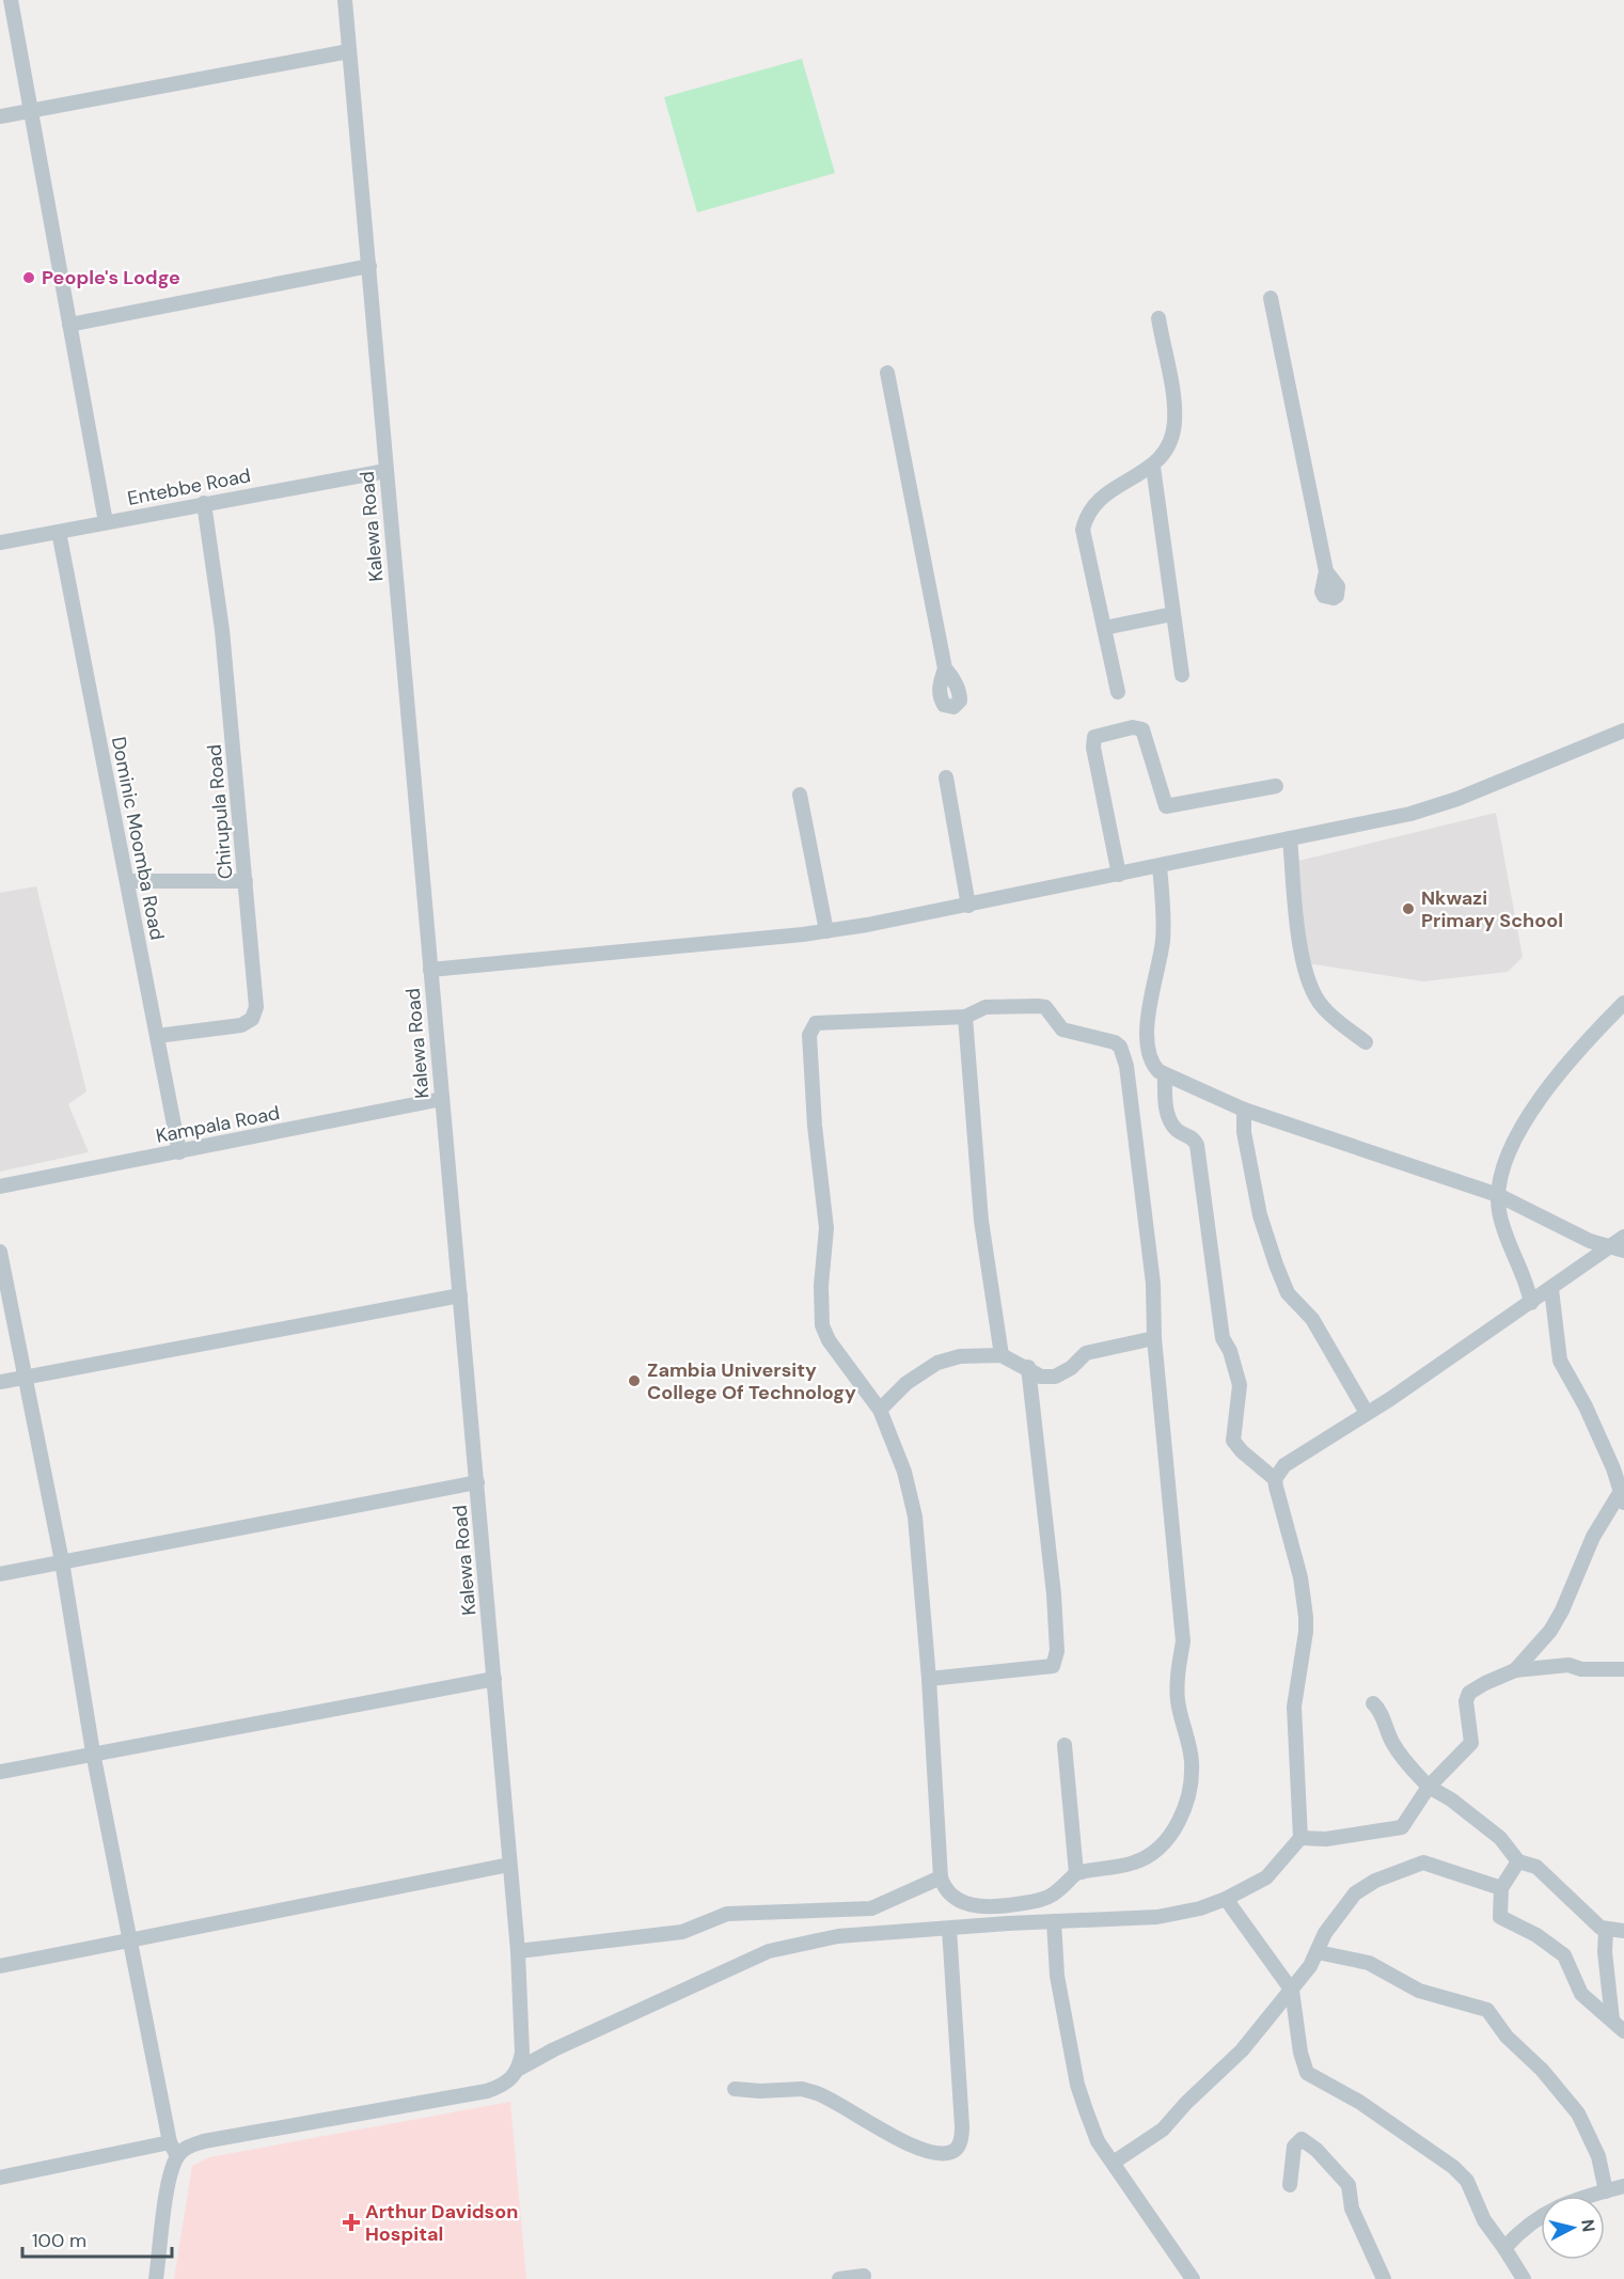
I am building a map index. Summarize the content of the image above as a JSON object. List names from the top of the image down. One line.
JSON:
{"streets":{"street":["Entebbe Road","Kalewa Road","Chirupula Road","Dominic Moomba Road","Kampala Road"]},"crossings":[["Entebbe Road","Kalewa Road"],["Entebbe Road","Chirupula Road"],["Entebbe Road","Dominic Moomba Road"],["Kalewa Road","Kampala Road"],["Chirupula Road","Dominic Moomba Road"],["Dominic Moomba Road","Kampala Road"]],"places":{"other":["People's Lodge","Nkwazi Primary School","Zambia University College Of Technology"],"health":["Arthur Davidson Hospital"]},"scale_bar":"100 m","north":"right"}
